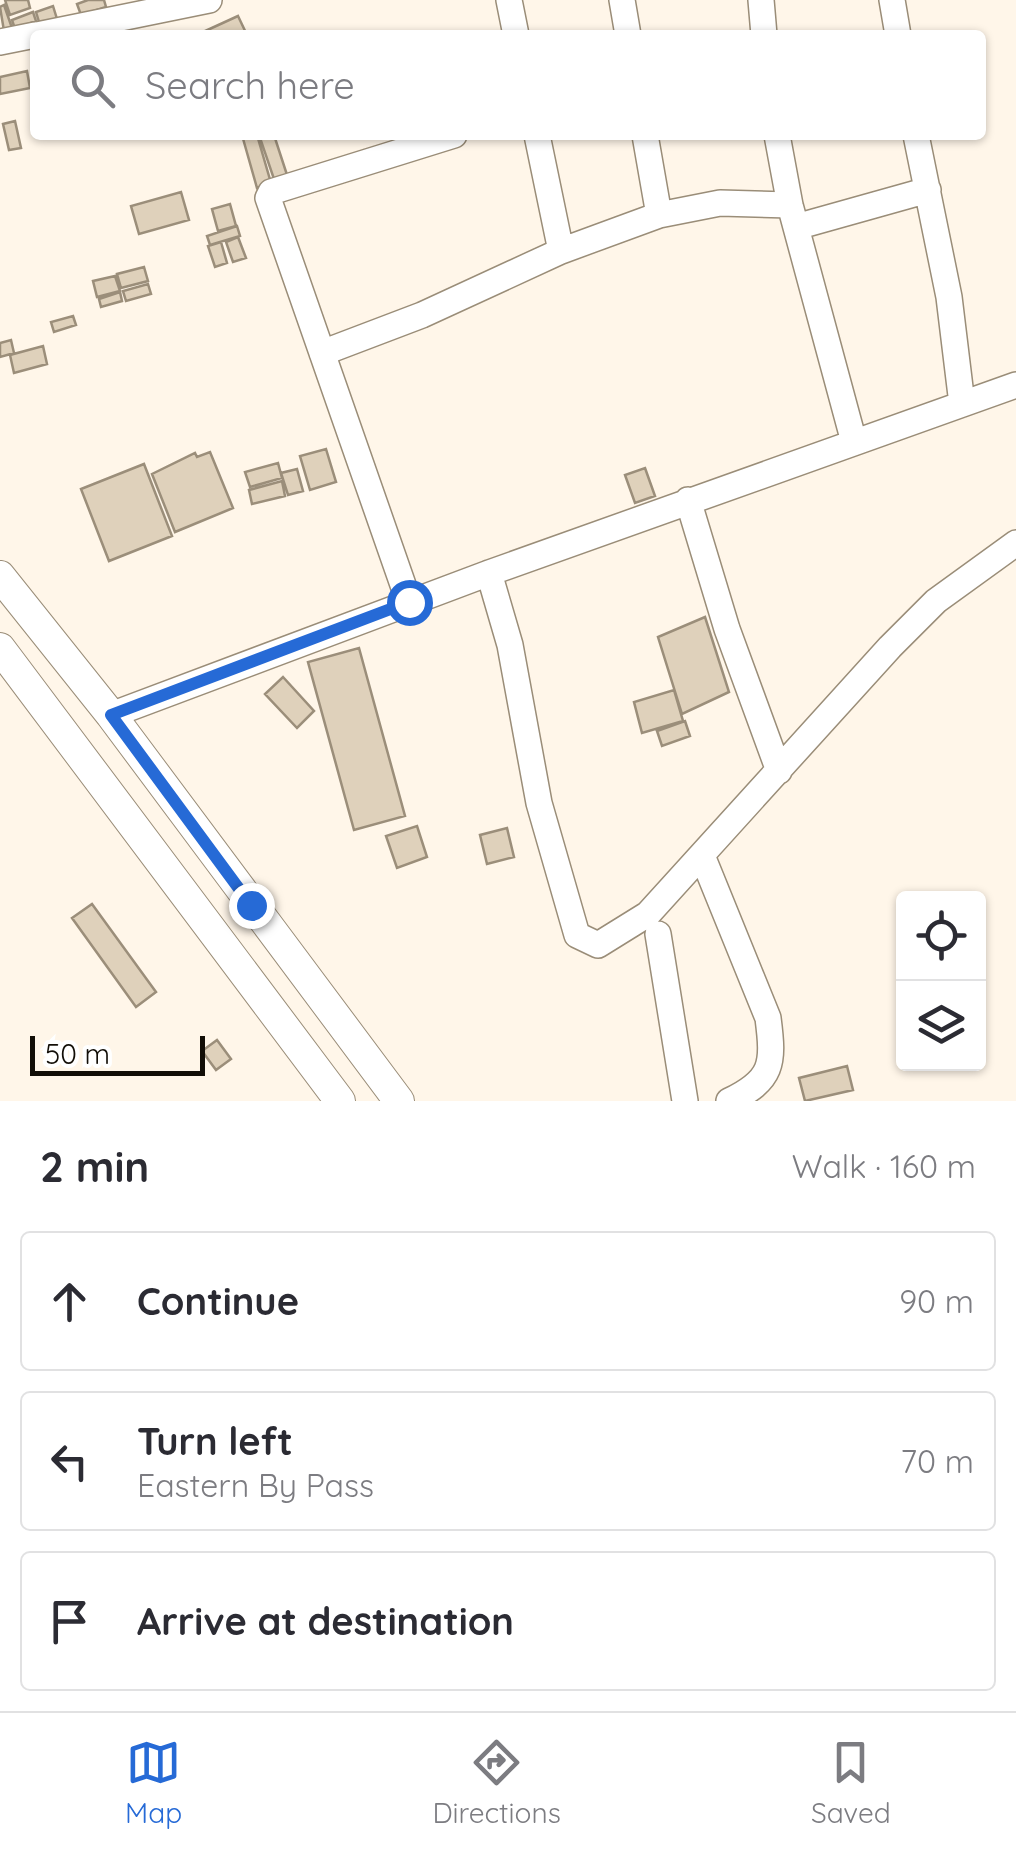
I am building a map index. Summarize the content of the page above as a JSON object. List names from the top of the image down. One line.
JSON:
{"scale_bar":"50 m","page":{"search":"Search here","scale":"50 m","heading":["2 min","Walk · 160 m"],"list":[["Continue","90 m"],["Turn left","Eastern By Pass","70 m"],"Arrive at destination"],"nav":["Map","Directions","Saved"]}}
